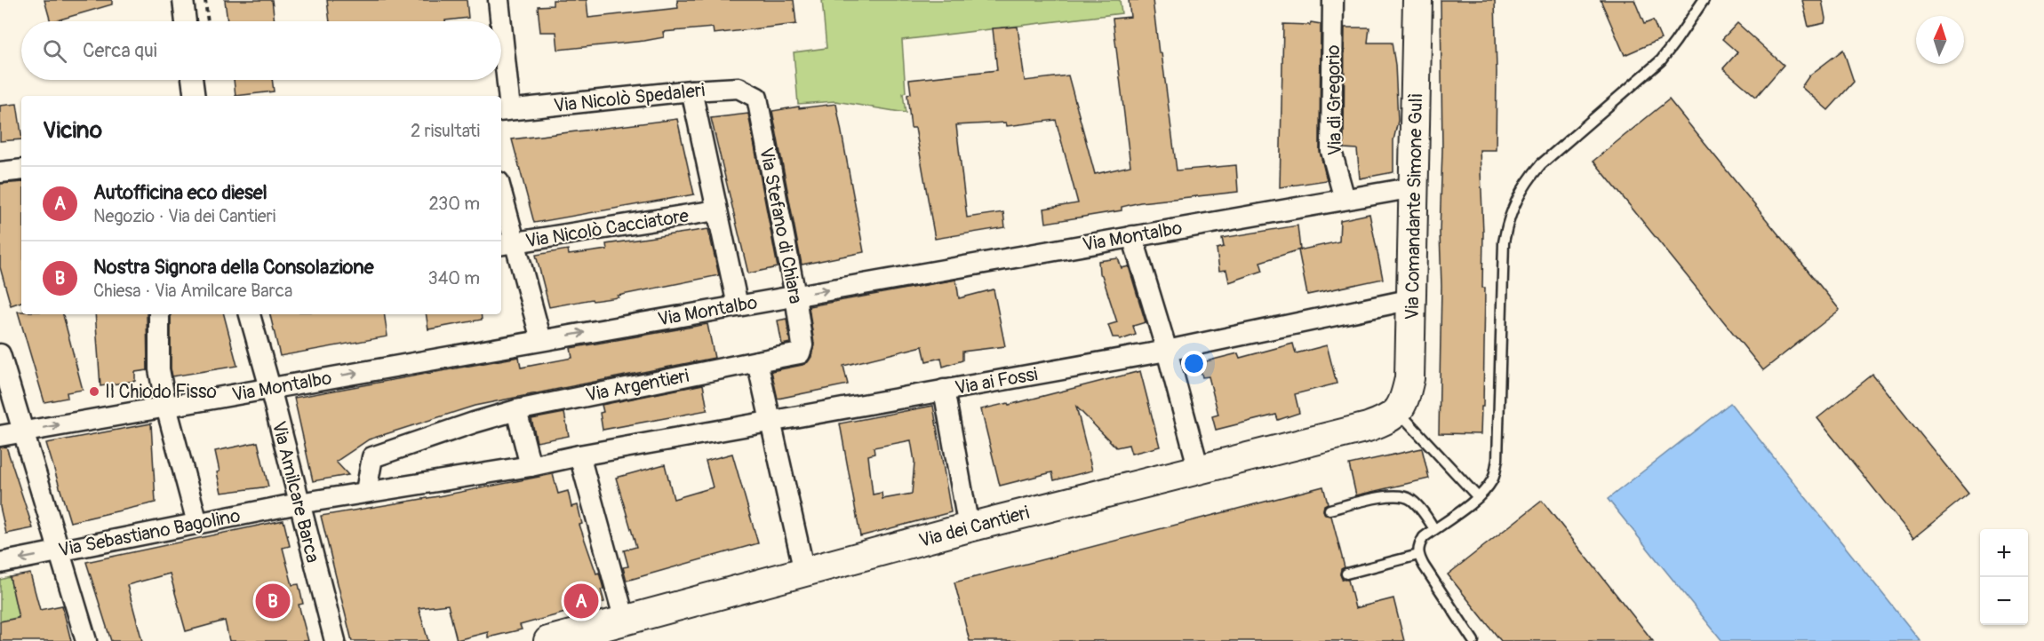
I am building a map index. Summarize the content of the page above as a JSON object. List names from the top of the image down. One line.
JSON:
{"streets":{"main road":["Via Comandante Simone Gulì","Via dei Cantieri"],"street":["Via Nicolò Spedaleri","Via di Gregorio","Via Stefano di Chiara","Via Nicolò Cacciatore","Via Montalbo","Via ai Fossi","Via Argentieri","Via Amilcare Barca","Via Sebastiano Bagolino"]},"crossings":[["Via Nicolò Spedaleri","Via Stefano di Chiara"],["Via di Gregorio","Via Montalbo"],["Via Comandante Simone Gulì","Via Montalbo"],["Via Comandante Simone Gulì","Via ai Fossi"],["Via Comandante Simone Gulì","Via dei Cantieri"],["Via Stefano di Chiara","Via Montalbo"],["Via Stefano di Chiara","Via Argentieri"],["Via Montalbo","Via Amilcare Barca"],["Via ai Fossi","Via Argentieri"],["Via ai Fossi","Via Sebastiano Bagolino"],["Via Argentieri","Via Sebastiano Bagolino"],["Via Amilcare Barca","Via Sebastiano Bagolino"]],"one_way":["Via Montalbo"],"places":["Il Chiodo Fisso"],"north":"top","page":{"search":"Cerca qui","heading":["Vicino","2 risultati"],"list":[{"mark":"A","name":"Autofficina eco diesel","note":"Negozio · Via dei Cantieri","value":"230 m"},{"mark":"B","name":"Nostra Signora della Consolazione","note":"Chiesa · Via Amilcare Barca","value":"340 m"}],"map_buttons":["+","−"],"pins":["A","B"]}}
